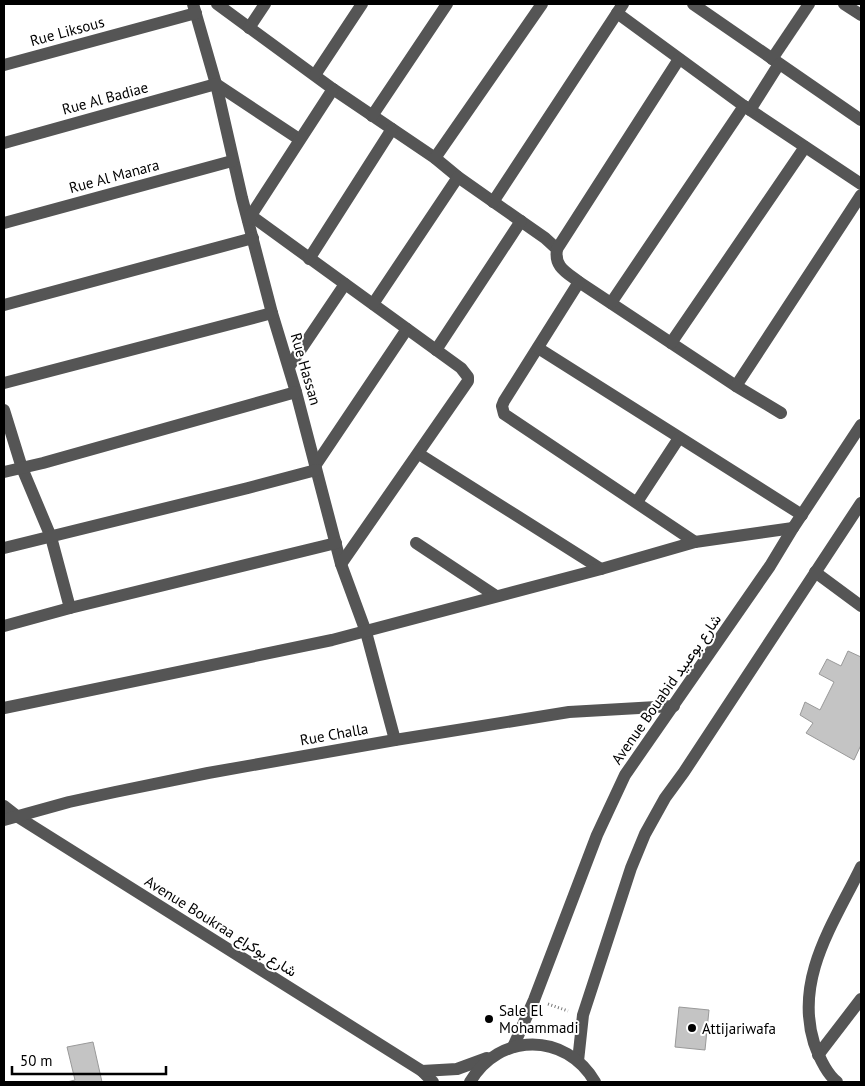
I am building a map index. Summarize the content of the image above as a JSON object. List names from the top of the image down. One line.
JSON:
{"streets":{"street":["Rue Liksous","Rue Al Badiae","Rue Al Manara","Rue Hassan","Avenue Bouabid شارع بوعبيد","Rue Challa","Avenue Boukraa شارع بوكراع"]},"crossings":[["Rue Liksous","Rue Hassan"],["Rue Al Badiae","Rue Hassan"],["Rue Al Manara","Rue Hassan"],["Rue Hassan","Rue Challa"],["Avenue Bouabid شارع بوعبيد","Rue Challa"],["Rue Challa","Avenue Boukraa شارع بوكراع"]],"places":["Sale El Mohammadi","Attijariwafa"],"scale_bar":"50 m"}
